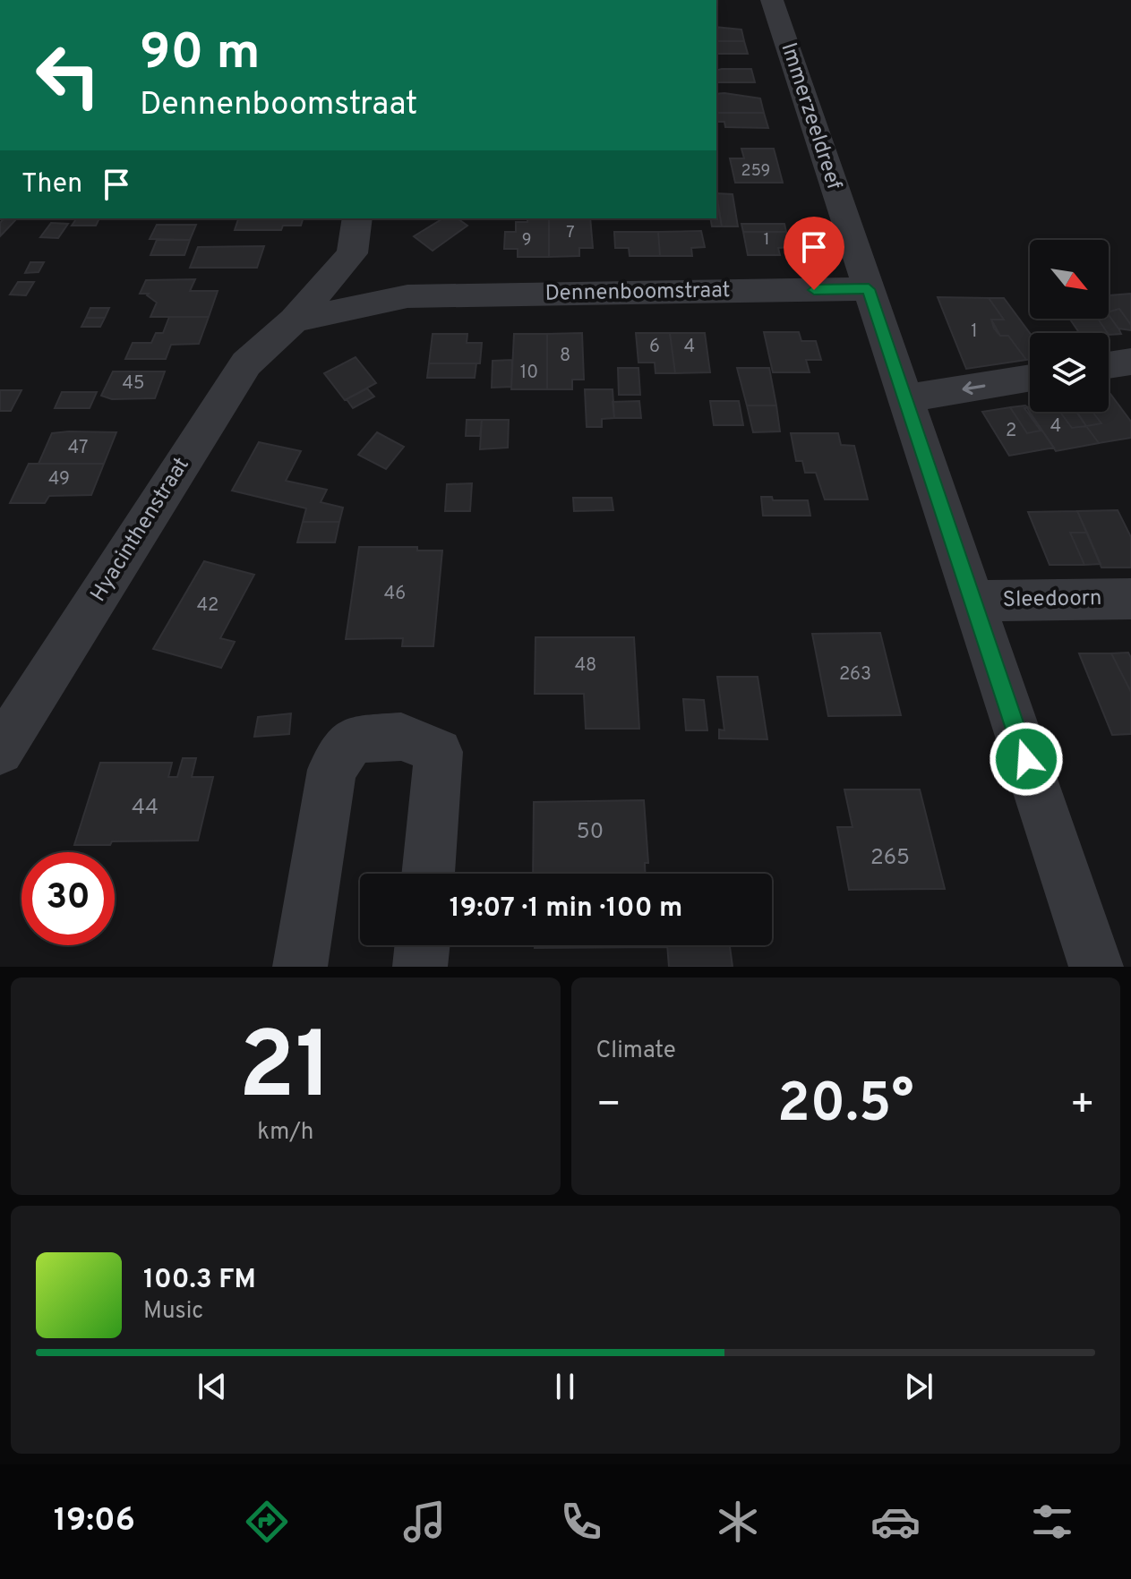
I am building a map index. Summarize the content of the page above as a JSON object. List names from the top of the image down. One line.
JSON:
{"streets":{"street":["Immerzeeldreef","Dennenboomstraat","Hyacinthenstraat","Sleedoorn"]},"crossings":[["Immerzeeldreef","Dennenboomstraat"],["Immerzeeldreef","Sleedoorn"]],"house_numbers":["259","7","9","1","1","6","4","8","10","45","4","2","47","49","46","42","48","263","44","50","265"],"north":"bottom right","page":{"turn":["90 m","Dennenboomstraat"],"then":"Then","limit":"30","trip":"19:07 · 1 min · 100 m","tile":[["21","km/h"],"Climate"],"heat":["−","20.5°","+"],"song":["100.3 FM","Music"],"tabs":"19:06"}}
